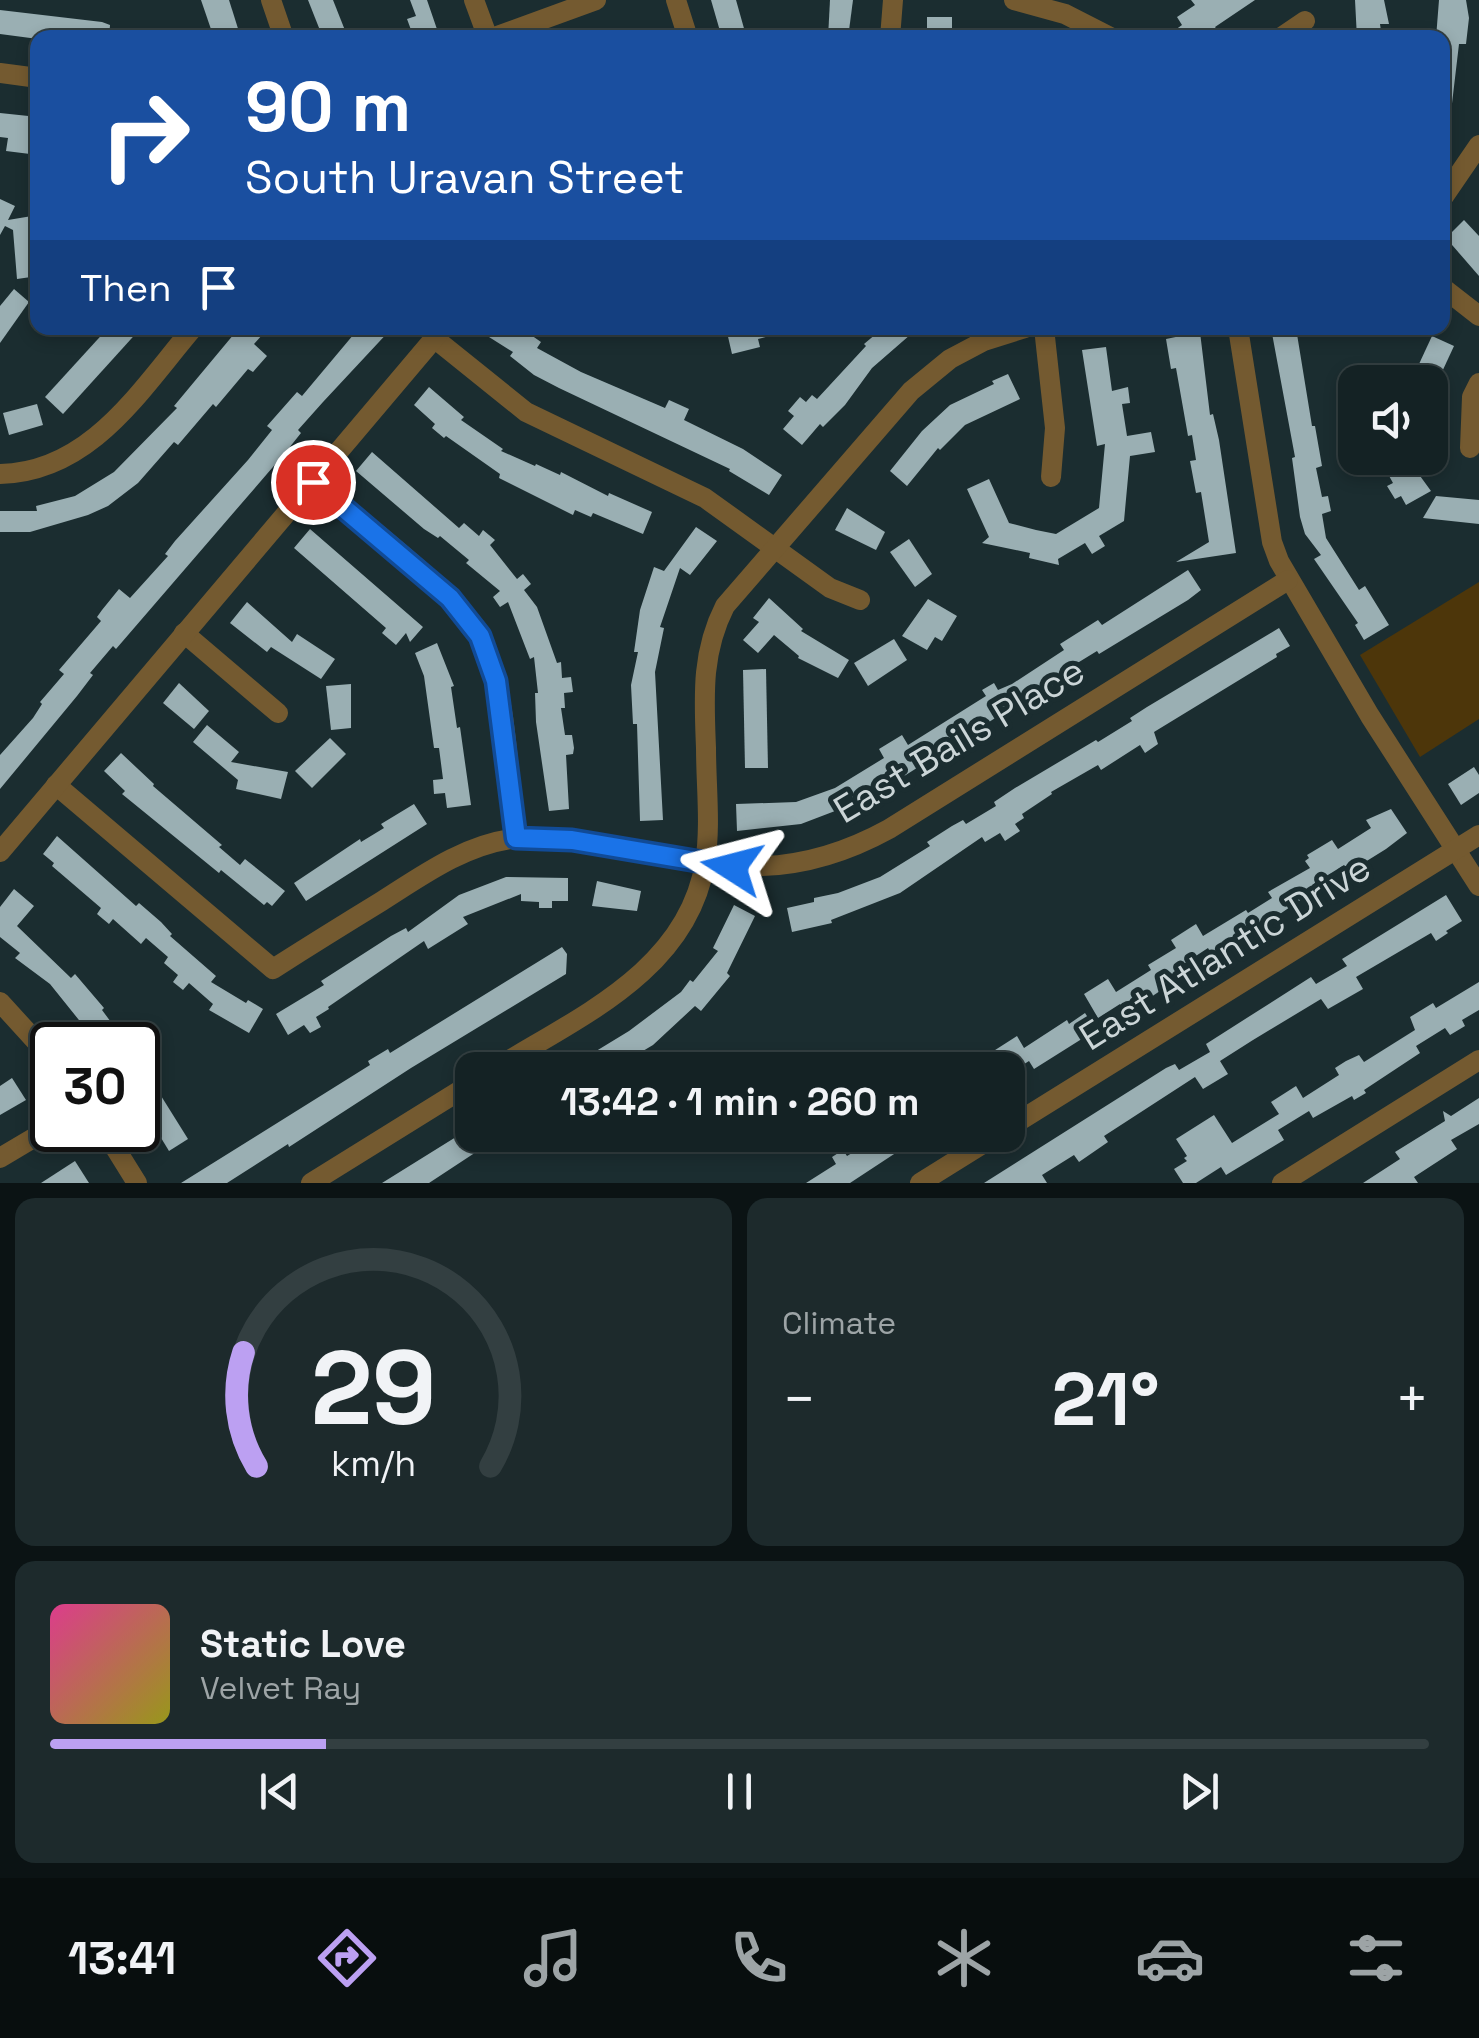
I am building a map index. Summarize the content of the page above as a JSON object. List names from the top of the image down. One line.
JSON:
{"streets":{"street":["East Bails Place","East Atlantic Drive"]},"page":{"turn":["90 m","South Uravan Street"],"then":"Then","limit":"30","trip":"13:42 · 1 min · 260 m","tile":"Climate","heat":["−","21°","+"],"song":["Static Love","Velvet Ray"],"tabs":"13:41","gauge":["29","km/h"]}}
